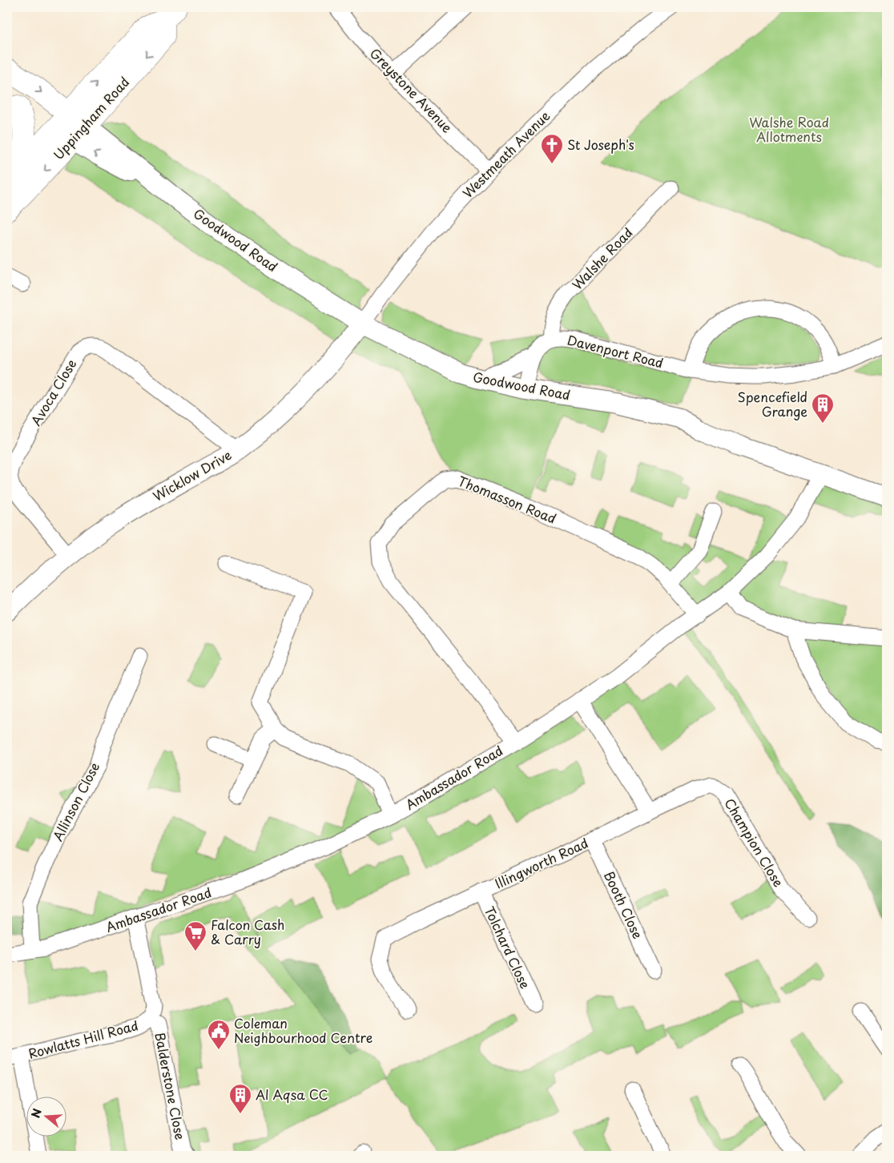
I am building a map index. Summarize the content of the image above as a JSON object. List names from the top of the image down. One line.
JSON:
{"streets":{"highway":["Uppingham Road"],"street":["Greystone Avenue","Westmeath Avenue","Goodwood Road","Walshe Road","Davenport Road","Avoca Close","Wicklow Drive","Thomasson Road","Ambassador Road","Allinson Close","Champion Close","Illingworth Road","Booth Close","Tolchard Close","Rowlatts Hill Road","Balderstone Close"]},"crossings":[["Greystone Avenue","Westmeath Avenue"],["Uppingham Road","Goodwood Road"],["Westmeath Avenue","Goodwood Road"],["Westmeath Avenue","Wicklow Drive"],["Goodwood Road","Davenport Road"],["Goodwood Road","Wicklow Drive"],["Goodwood Road","Ambassador Road"],["Walshe Road","Davenport Road"],["Avoca Close","Wicklow Drive"],["Thomasson Road","Ambassador Road"],["Ambassador Road","Allinson Close"],["Ambassador Road","Rowlatts Hill Road"],["Champion Close","Illingworth Road"],["Illingworth Road","Booth Close"],["Illingworth Road","Tolchard Close"],["Rowlatts Hill Road","Balderstone Close"]],"parks":["Walshe Road Allotments"],"places":{"church":["St Joseph's"],"building":["Spencefield Grange","Al Aqsa CC"],"supermarket":["Falcon Cash & Carry"],"public building":["Coleman Neighbourhood Centre"]},"north":"left"}
